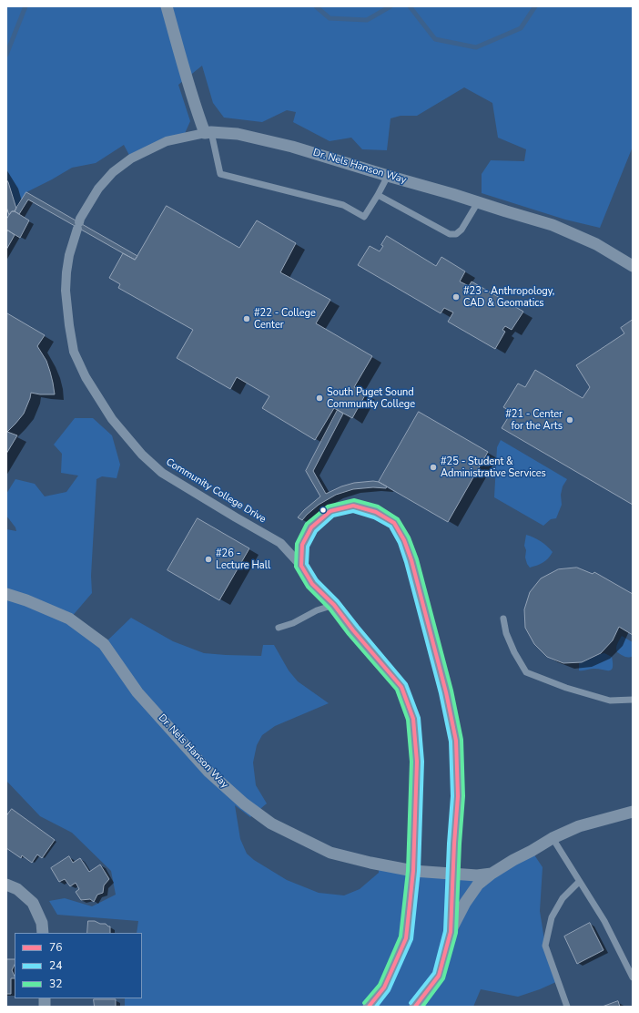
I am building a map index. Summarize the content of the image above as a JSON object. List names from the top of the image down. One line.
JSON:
{"streets":{"street":["Dr. Nels Hanson Way","Community College Drive"]},"crossings":[["Dr. Nels Hanson Way","Community College Drive"]],"places":["#23 - Anthropology, CAD & Geomatics","#22 - College Center","South Puget Sound Community College","#21 - Center for the Arts","#25 - Student & Administrative Services","#26 - Lecture Hall"],"lines":["transit line 32","transit line 76","transit line 24"],"legend":["76","24","32"]}
